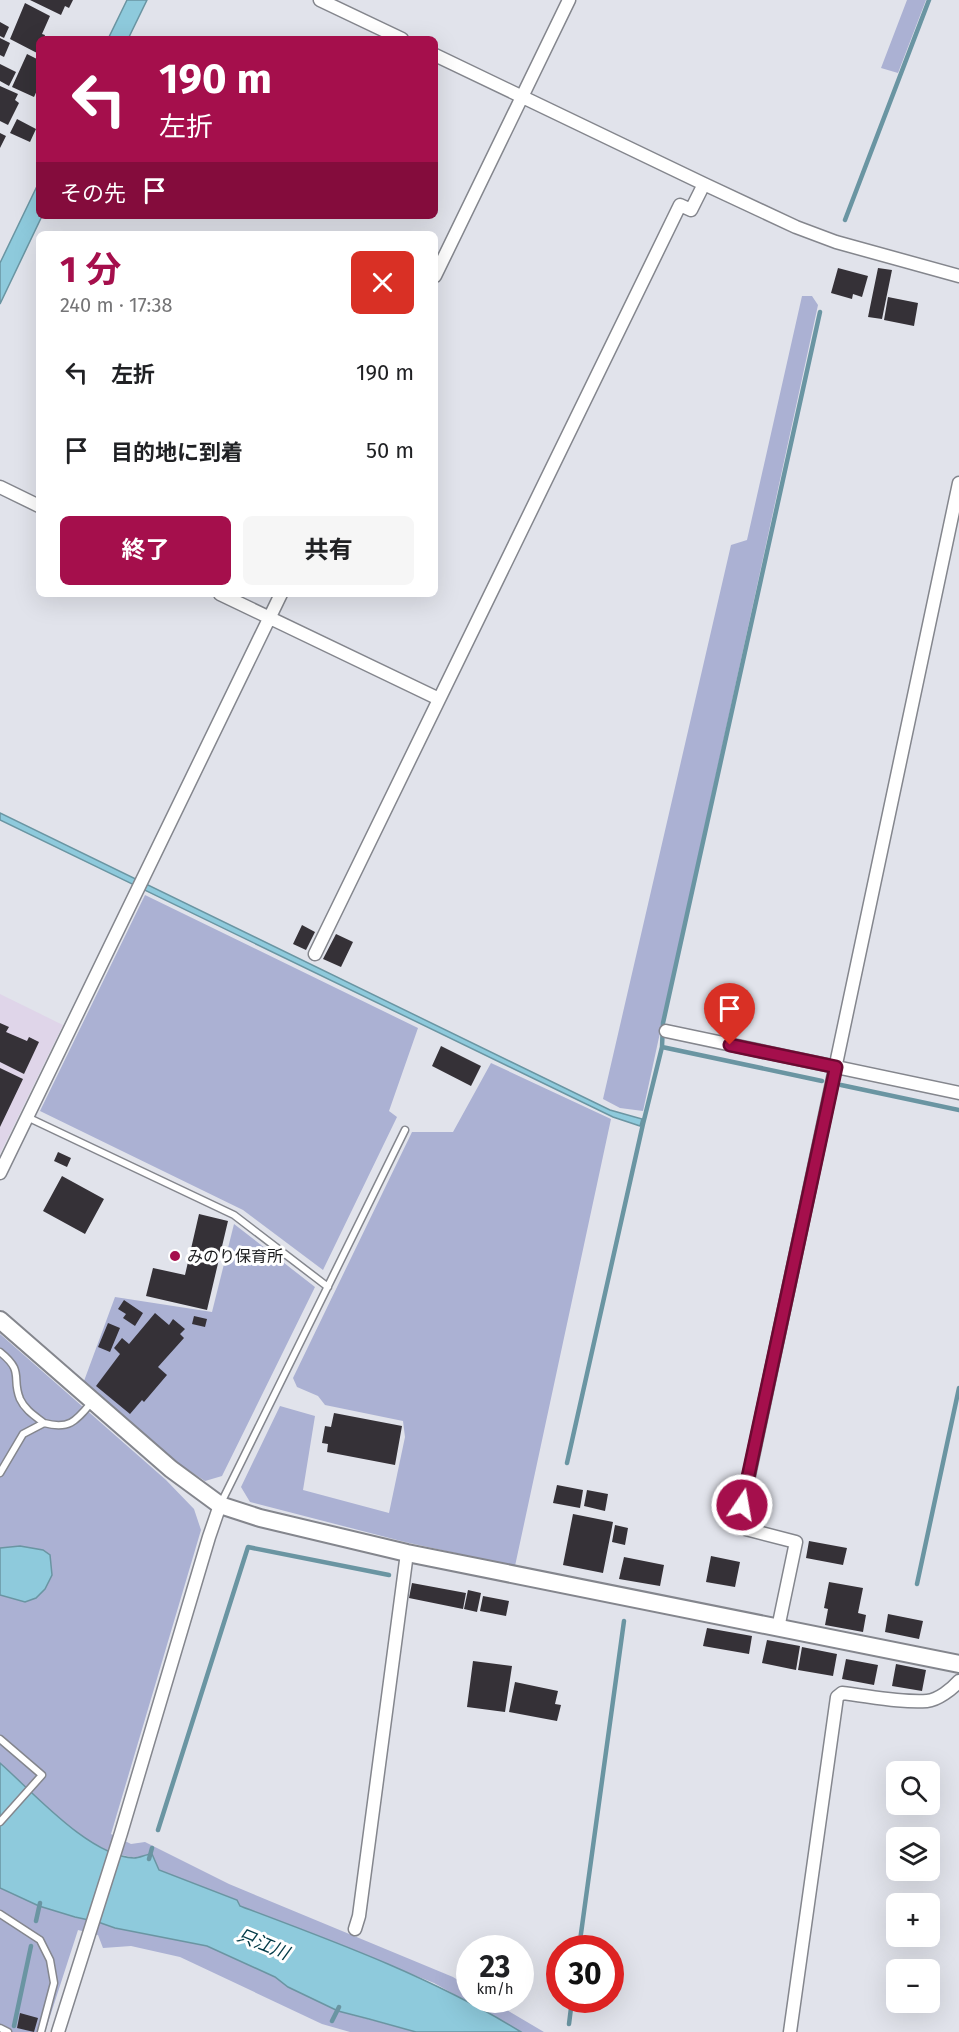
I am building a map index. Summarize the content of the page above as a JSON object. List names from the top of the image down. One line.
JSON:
{"water":["只江川"],"places":["みのり保育所"],"page":{"turn":["190 m","左折"],"then":"その先","heading":["1 分","240 m · 17:38"],"list":[{"name":"左折","value":"190 m"},{"name":"目的地に到着","value":"50 m"}],"buttons":["終了","共有"],"map_buttons":["+","−"],"speed":"23 km/h","limit":"30"}}
